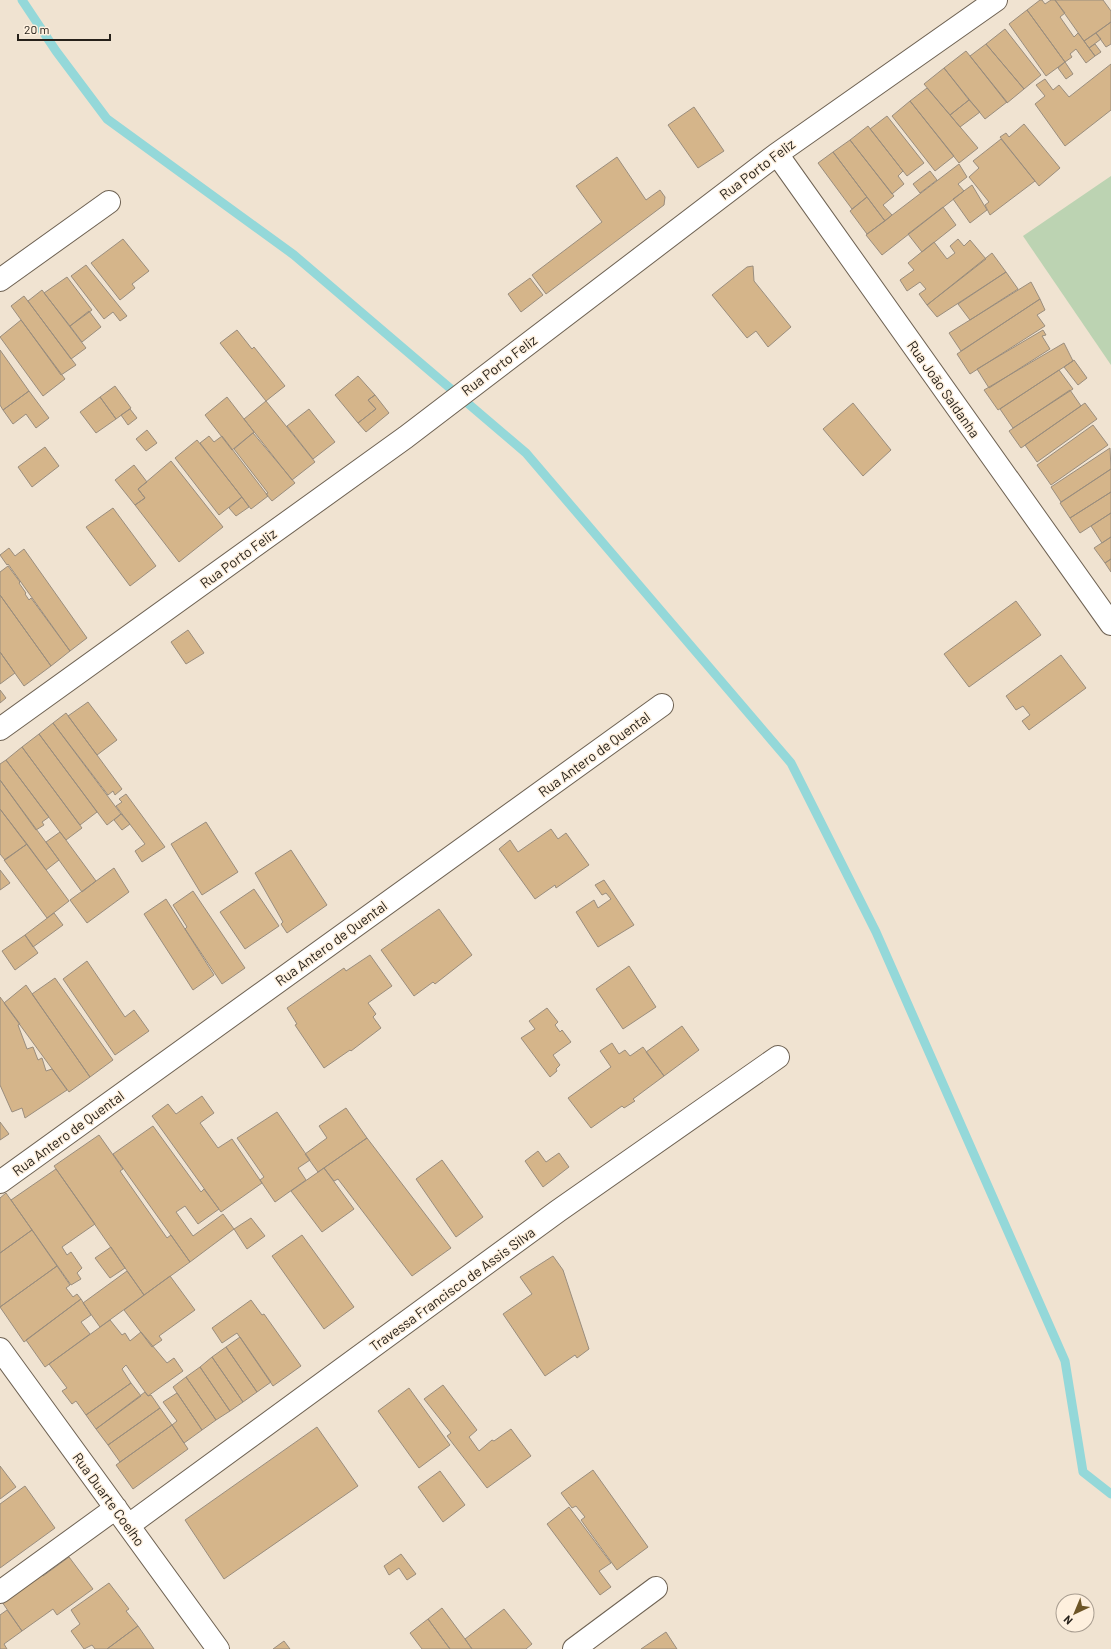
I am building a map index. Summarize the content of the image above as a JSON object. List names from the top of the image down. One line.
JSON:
{"streets":{"street":["Rua Porto Feliz","Rua João Saldanha","Rua Antero de Quental","Travessa Francisco de Assis Silva","Rua Duarte Coelho"]},"crossings":[["Rua Porto Feliz","Rua João Saldanha"],["Travessa Francisco de Assis Silva","Rua Duarte Coelho"]],"scale_bar":"20 m","north":"bottom left"}
